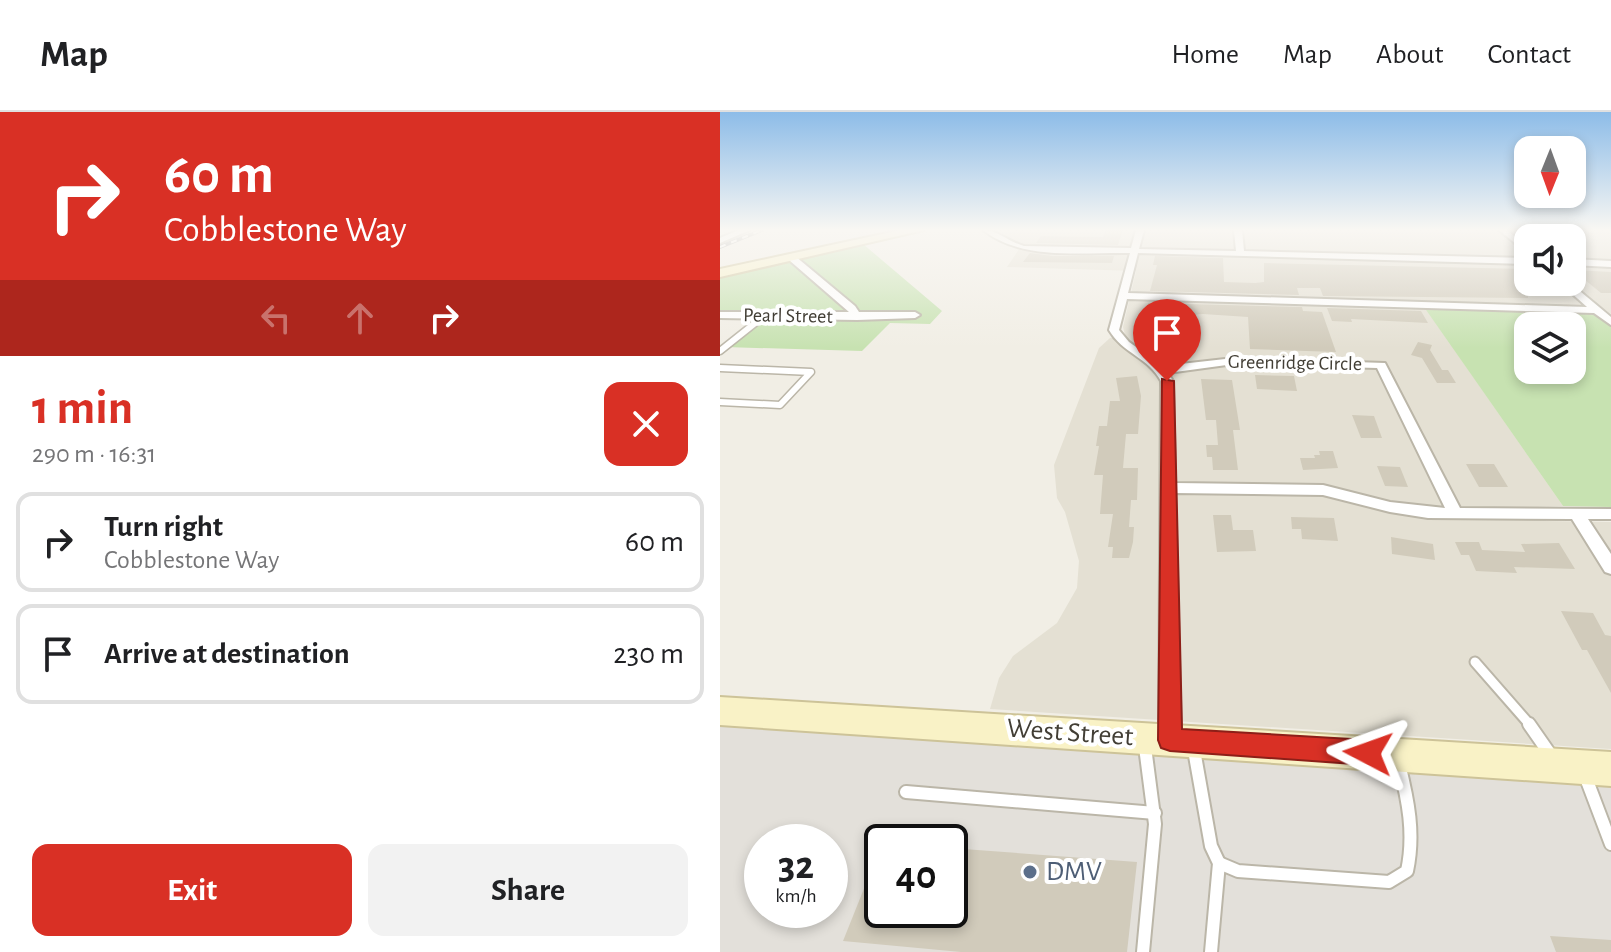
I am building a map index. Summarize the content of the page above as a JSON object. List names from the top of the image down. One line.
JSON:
{"streets":{"street":["Pearl Street","Greenridge Circle","West Street"]},"places":["DMV"],"north":"bottom","page":{"header":"Map","nav":["Home","Map","About","Contact"],"turn":["60 m","Cobblestone Way"],"heading":["1 min","290 m · 16:31"],"list":[{"name":"Turn right","note":"Cobblestone Way","value":"60 m"},{"name":"Arrive at destination","value":"230 m"}],"speed":"32 km/h","limit":"40","buttons":["Exit","Share"]}}
